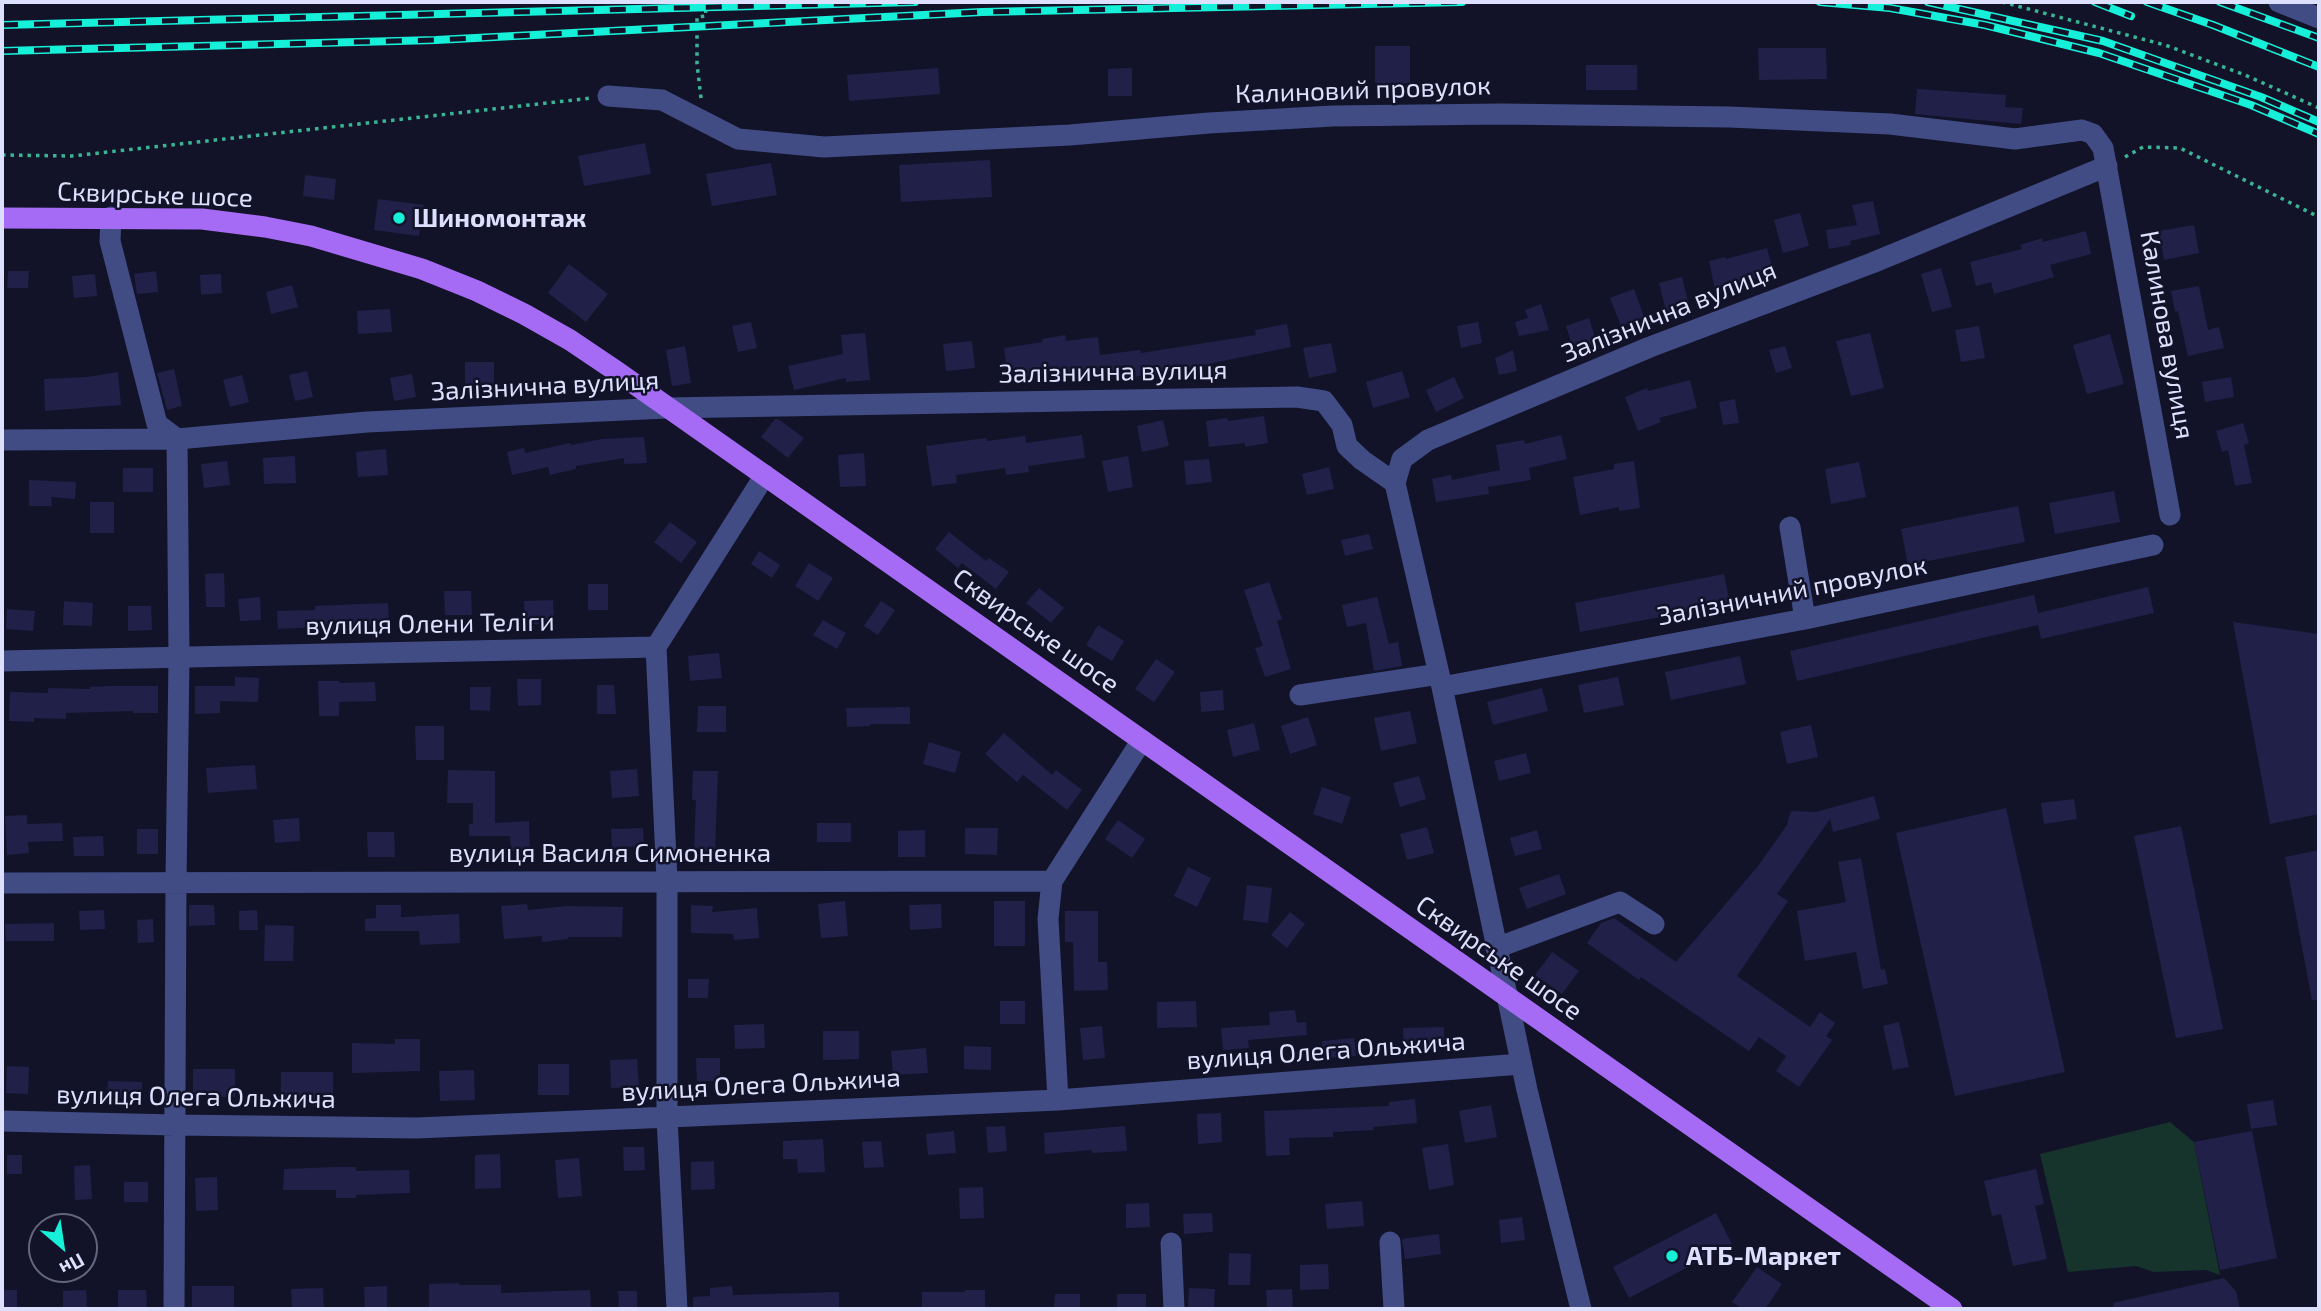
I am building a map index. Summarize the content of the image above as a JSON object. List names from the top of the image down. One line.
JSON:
{"streets":{"main road":["Сквирське шосе"],"street":["Калиновий провулок","Залізнична вулиця","Калинова вулиця","Залізничний провулок","вулиця Олени Теліги","вулиця Василя Симоненка","вулиця Олега Ольжича"]},"crossings":[["Калиновий провулок","Залізнична вулиця"],["Калиновий провулок","Калинова вулиця"],["Сквирське шосе","Залізнична вулиця"],["Залізнична вулиця","Калинова вулиця"]],"places":["Шиномонтаж","АТБ-Маркет"],"north":"bottom right"}
